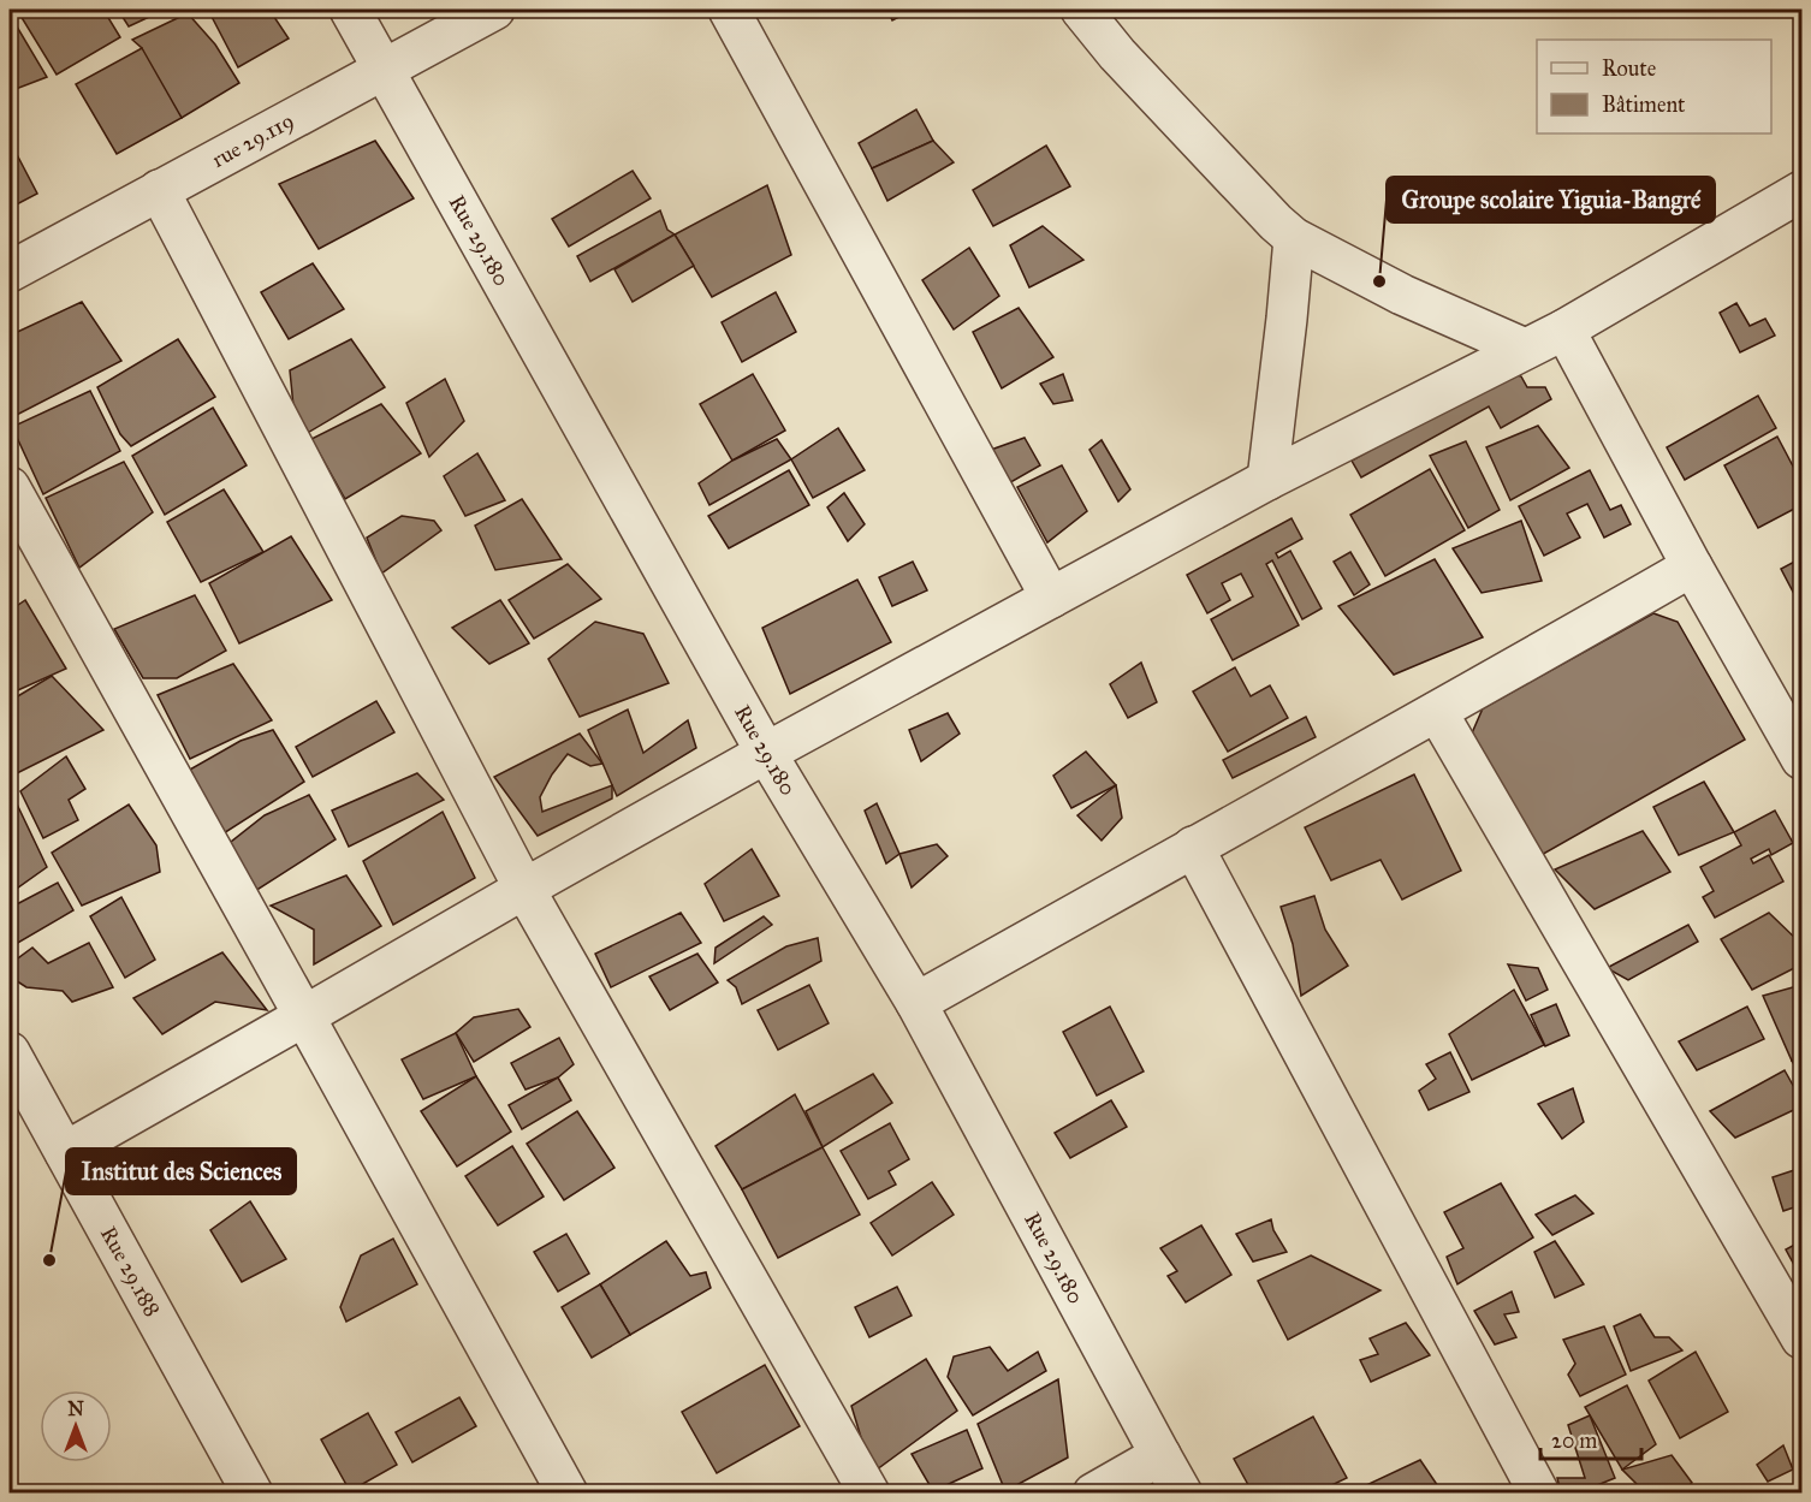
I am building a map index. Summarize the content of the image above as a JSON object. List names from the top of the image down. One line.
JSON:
{"streets":{"street":["rue 29.119","Rue 29.180","Rue 29.188"]},"crossings":[["rue 29.119","Rue 29.180"]],"places":["Groupe scolaire Yiguia-Bangré","Institut des Sciences"],"legend":["Route","Bâtiment"],"scale_bar":"20 m","north":"top"}
